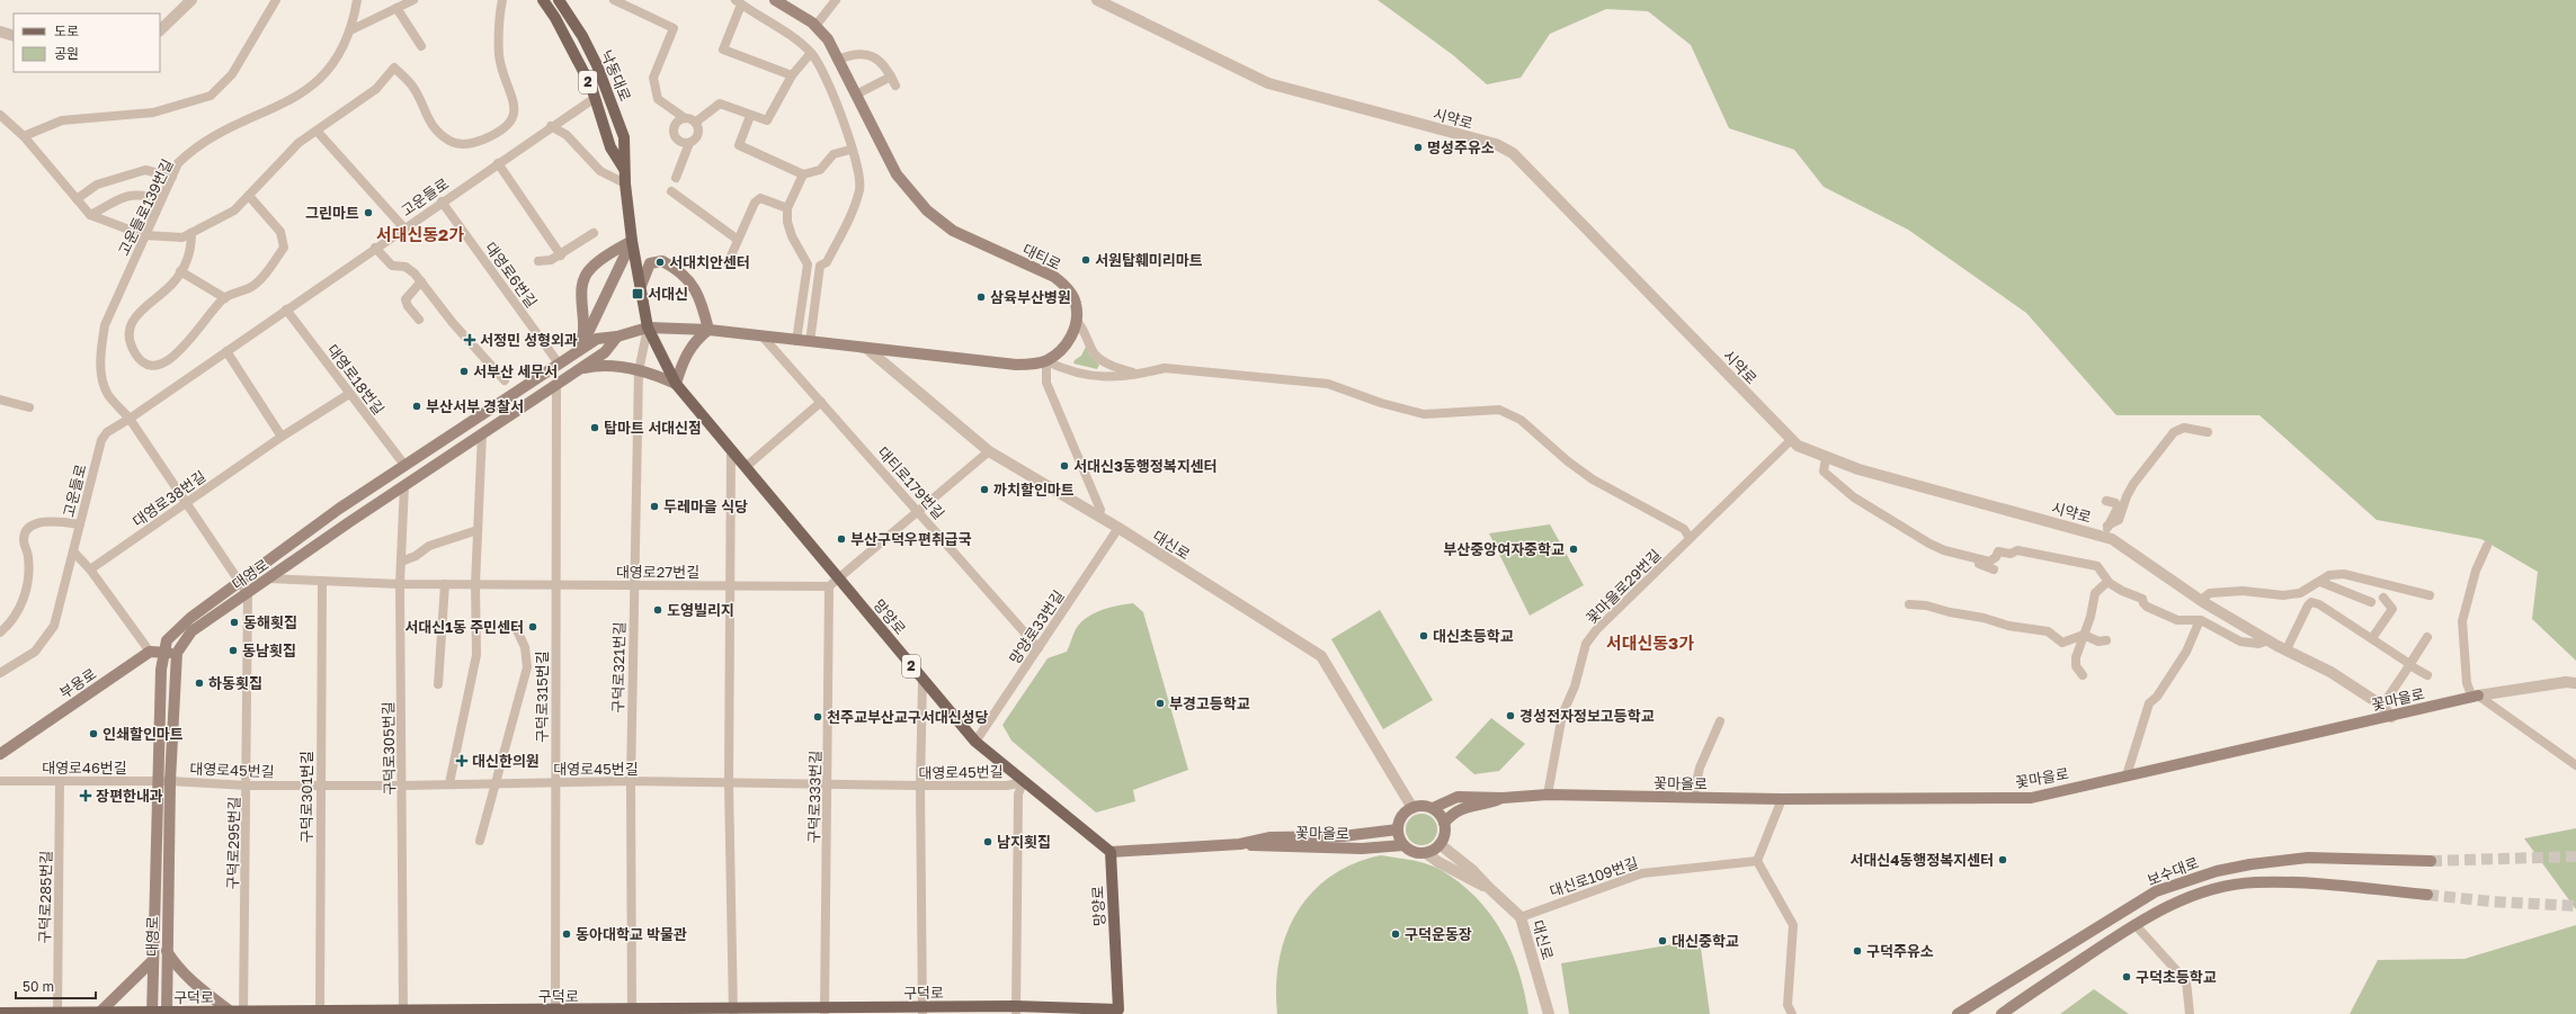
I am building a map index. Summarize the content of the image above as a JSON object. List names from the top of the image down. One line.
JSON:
{"streets":{"main road":["낙동대로","2","대티로","대영로","망양로","부용로","꽃마을로","보수대로","구덕로"],"street":["시약로","고운들로","고운들로139번길","대영로6번길","대영로18번길","대티로179번길","대영로38번길","대신로","대영로27번길","꽃마을로29번길","망양로33번길","구덕로321번길","구덕로315번길","구덕로305번길","대영로46번길","대영로45번길","구덕로301번길","구덕로333번길","구덕로295번길","대신로109번길","구덕로285번길"]},"crossings":[["낙동대로","고운들로"],["낙동대로","망양로"],["낙동대로","구덕로321번길"],["시약로","꽃마을로29번길"],["시약로","꽃마을로"],["고운들로","고운들로139번길"],["고운들로","대영로6번길"],["고운들로","대영로18번길"],["고운들로139번길","대영로38번길"],["고운들로139번길","대영로"],["고운들로139번길","구덕로295번길"],["대영로6번길","대영로"],["대영로18번길","대영로38번길"],["대영로18번길","대영로"],["대티로179번길","망양로33번길"],["대신로","망양로33번길"],["대신로","꽃마을로"],["대신로","대신로109번길"],["대영로27번길","대영로"],["대영로27번길","망양로"],["대영로27번길","구덕로321번길"],["대영로27번길","구덕로315번길"],["대영로27번길","구덕로305번길"],["대영로27번길","구덕로301번길"],["대영로27번길","구덕로333번길"],["대영로","구덕로315번길"],["대영로","구덕로305번길"],["대영로","대영로46번길"],["대영로","대영로45번길"],["대영로","구덕로295번길"],["대영로","구덕로"],["꽃마을로29번길","꽃마을로"],["망양로","망양로33번길"],["망양로","구덕로321번길"],["망양로","꽃마을로"],["망양로","대영로45번길"],["망양로","구덕로333번길"],["망양로","구덕로"],["구덕로321번길","대영로45번길"],["구덕로321번길","구덕로"],["구덕로315번길","대영로45번길"],["구덕로315번길","구덕로"],["구덕로305번길","대영로45번길"],["구덕로305번길","구덕로"],["대영로46번길","대영로45번길"],["대영로46번길","구덕로285번길"],["대영로45번길","구덕로301번길"],["대영로45번길","구덕로333번길"],["대영로45번길","구덕로295번길"],["구덕로301번길","구덕로"],["구덕로333번길","구덕로"],["구덕로295번길","구덕로"],["구덕로285번길","구덕로"]],"districts":["서대신동2가","서대신동3가"],"places":{"other":["명성주유소","그린마트","서원탑훼미리마트","서대치안센터","삼육부산병원","서부산 세무서","부산서부 경찰서","탑마트 서대신점","서대신3동행정복지센터","까치할인마트","두레마을 식당","부산구덕우편취급국","부산중앙여자중학교","도영빌리지","동해횟집","서대신1동 주민센터","대신초등학교","동남횟집","하동횟집","부경고등학교","경성전자정보고등학교","천주교부산교구서대신성당","인쇄할인마트","남지횟집","서대신4동행정복지센터","동아대학교 박물관","구덕운동장","대신중학교","구덕주유소","구덕초등학교"],"transit":["서대신"],"health":["서정민 성형외과","대신한의원","장편한내과"]},"legend":["도로","공원"],"scale_bar":"50 m"}
